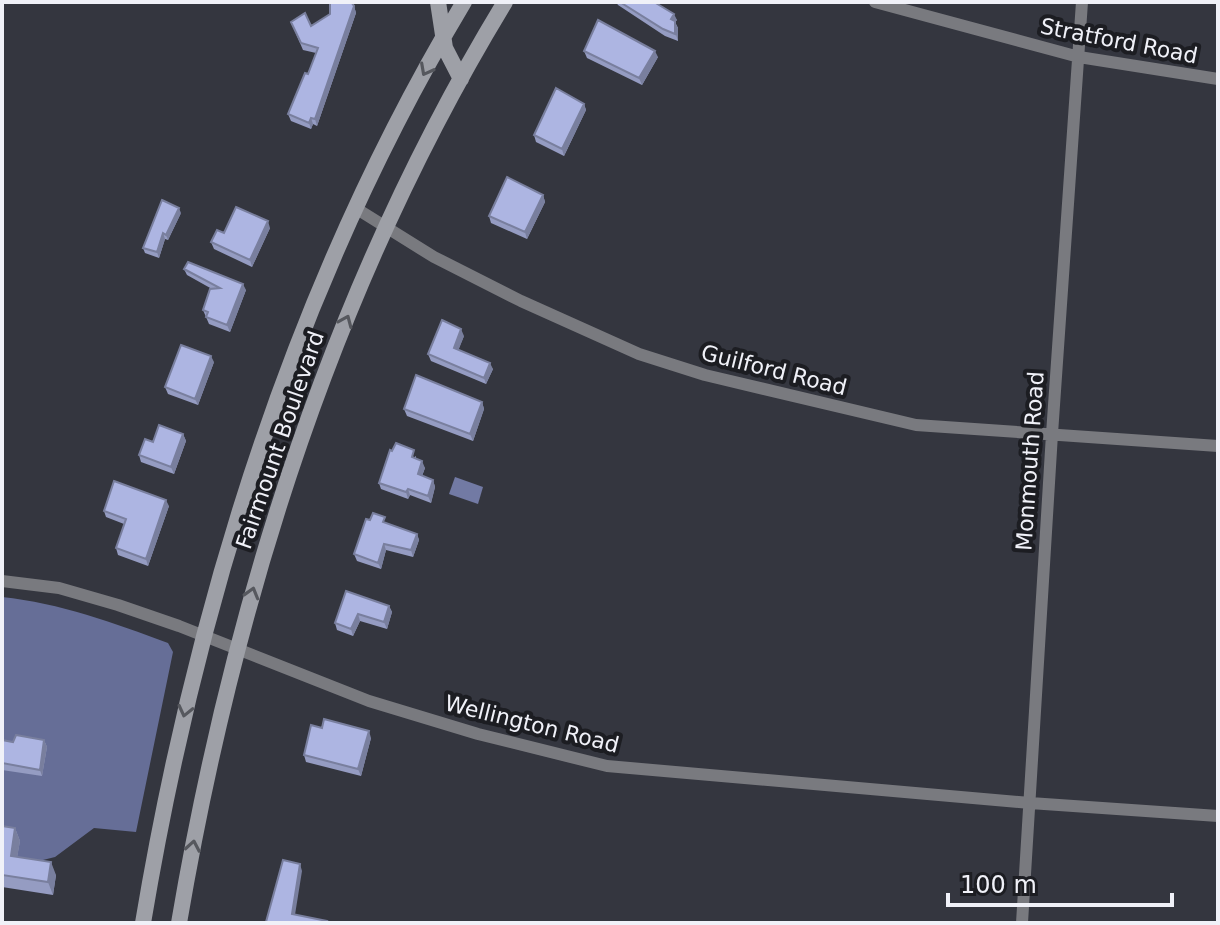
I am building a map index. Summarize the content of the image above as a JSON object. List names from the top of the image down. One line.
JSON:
{"streets":{"main road":["Fairmount Boulevard"],"street":["Stratford Road","Guilford Road","Monmouth Road","Wellington Road"]},"crossings":[["Stratford Road","Monmouth Road"],["Guilford Road","Fairmount Boulevard"],["Guilford Road","Monmouth Road"],["Fairmount Boulevard","Wellington Road"],["Monmouth Road","Wellington Road"]],"scale_bar":"100 m"}
